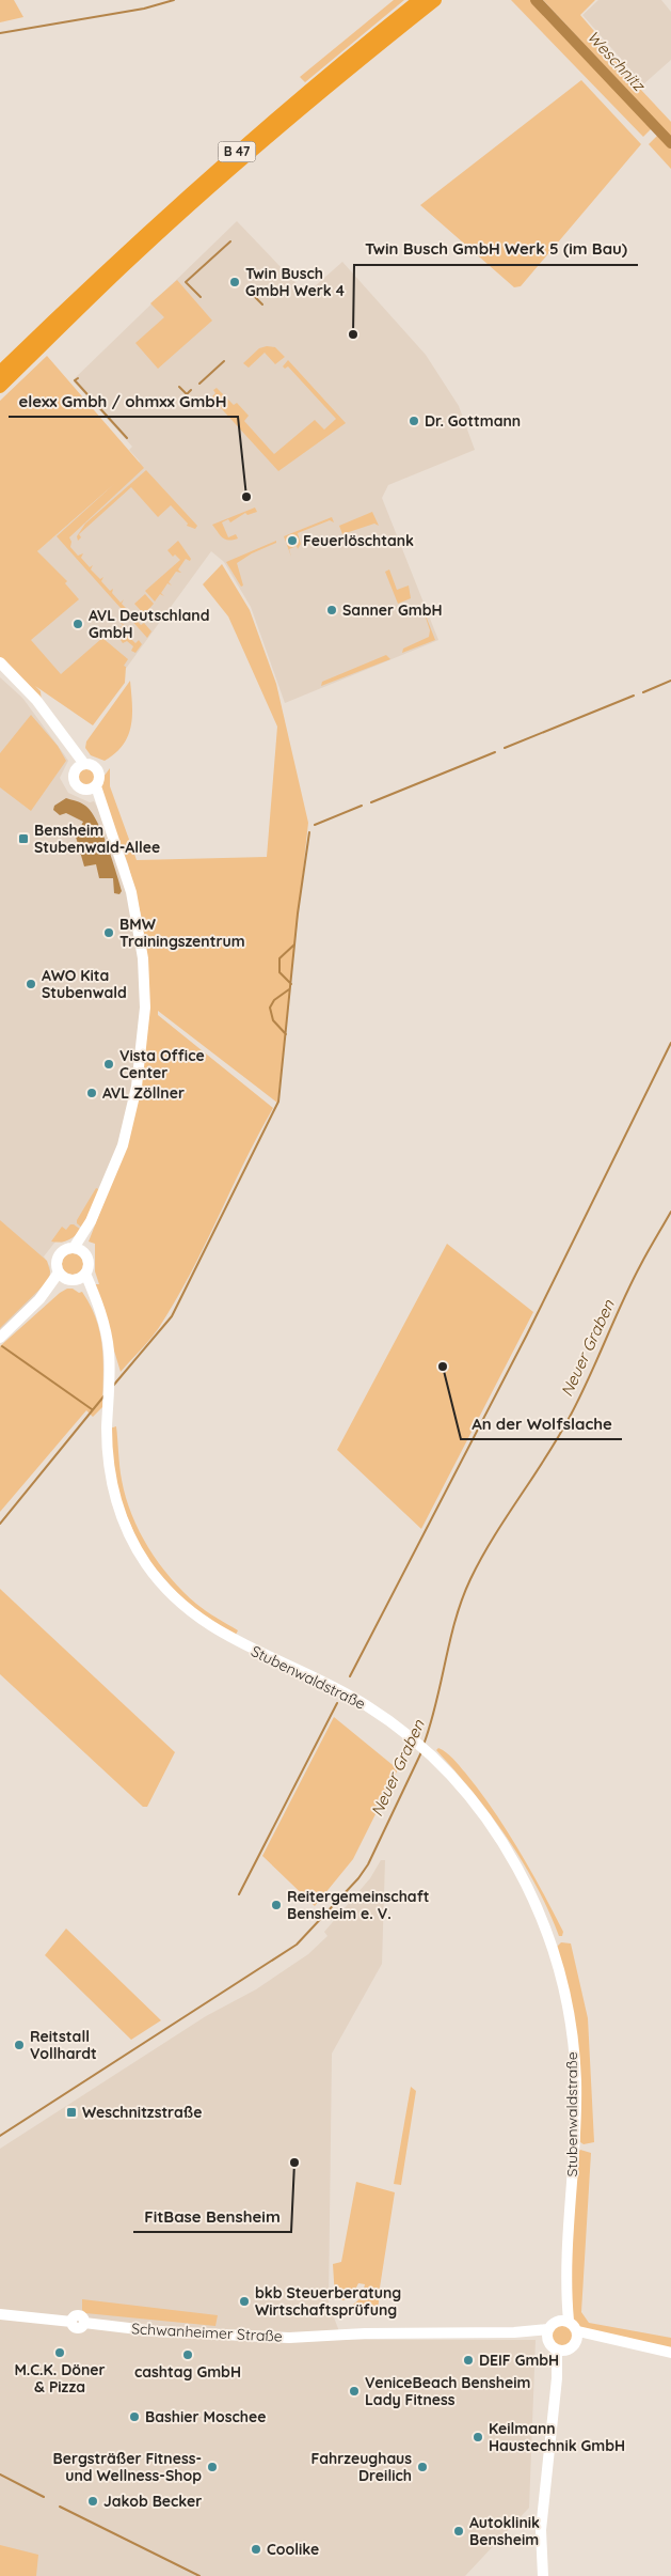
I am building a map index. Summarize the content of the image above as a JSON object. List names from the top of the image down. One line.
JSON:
{"streets":{"highway":["B 47"],"street":["Stubenwaldstraße","Schwanheimer Straße"]},"water":["Weschnitz","Neuer Graben"],"places":{"other":["Twin Busch GmbH Werk 4","Twin Busch GmbH Werk 5 (im Bau)","Dr. Gottmann","elexx Gmbh / ohmxx GmbH","Feuerlöschtank","Sanner GmbH","AVL Deutschland GmbH","BMW Trainingszentrum","AWO Kita Stubenwald","Vista Office Center","AVL Zöllner","An der Wolfslache","Reitergemeinschaft Bensheim e. V.","Reitstall Vollhardt","FitBase Bensheim","bkb Steuerberatung Wirtschaftsprüfung","M.C.K. Döner & Pizza","cashtag GmbH","DEIF GmbH","VeniceBeach Bensheim Lady Fitness","Bashier Moschee","Keilmann Haustechnik GmbH","Bergsträßer Fitness- und Wellness-Shop","Fahrzeughaus Dreilich","Jakob Becker","Autoklinik Bensheim","Coolike"],"transit":["Bensheim Stubenwald-Allee","Weschnitzstraße"]}}
